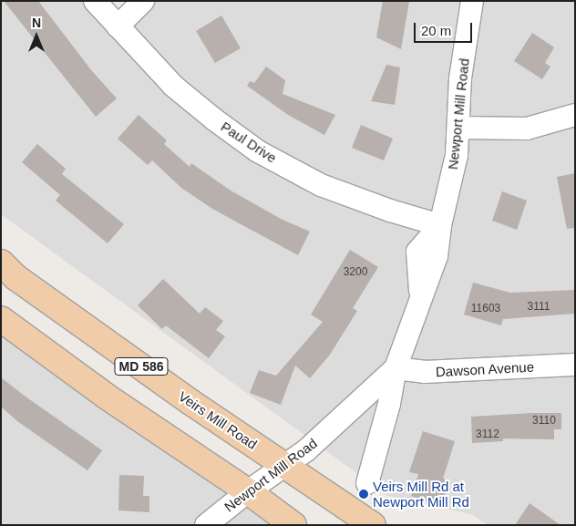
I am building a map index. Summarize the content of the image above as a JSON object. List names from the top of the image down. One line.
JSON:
{"streets":{"main road":["MD 586","Veirs Mill Road"],"street":["Newport Mill Road","Paul Drive","Dawson Avenue"]},"crossings":[["Newport Mill Road","Paul Drive"],["Newport Mill Road","MD 586"],["Newport Mill Road","Dawson Avenue"],["Newport Mill Road","Veirs Mill Road"]],"places":["Veirs Mill Rd at Newport Mill Rd"],"house_numbers":["3200","3111","11603","3110","3112"],"scale_bar":"20 m","north":"top"}
